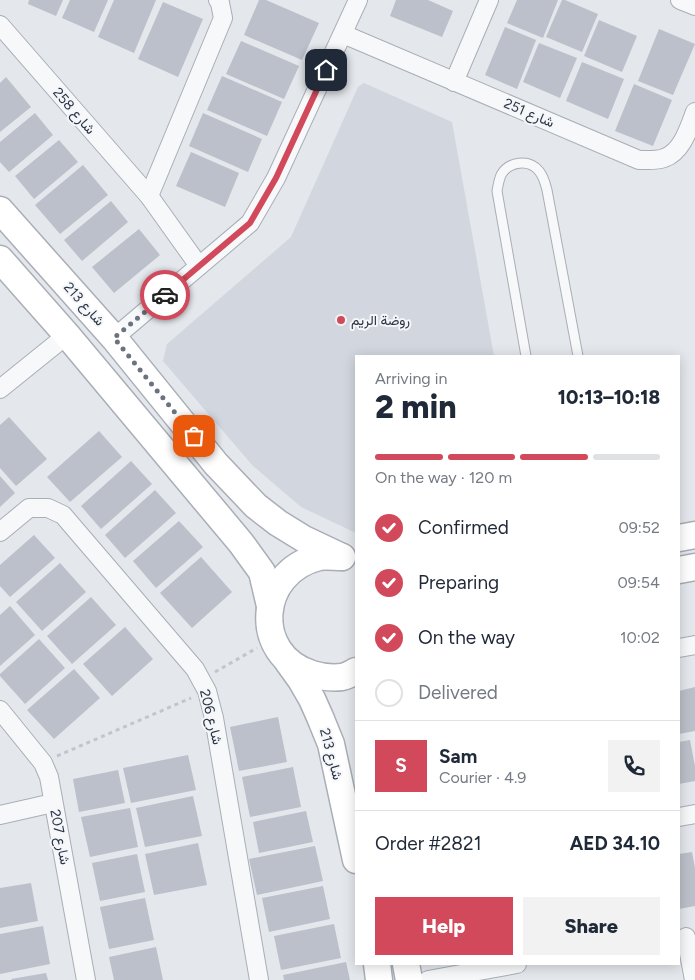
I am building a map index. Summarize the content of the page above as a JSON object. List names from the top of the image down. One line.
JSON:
{"streets":{"street":["شارع 258","شارع 251","شارع 213","شارع 206","شارع 207"]},"places":["روضة الريم"],"page":{"heading":["2 min","Arriving in","10:13–10:18"],"panel":["Sam","Courier · 4.9","Order #2821","AED 34.10"],"bar":"On the way · 120 m","list":[["Confirmed","09:52"],["Preparing","09:54"],["On the way","10:02"],"Delivered"],"round":"S","buttons":["Help","Share"]}}
